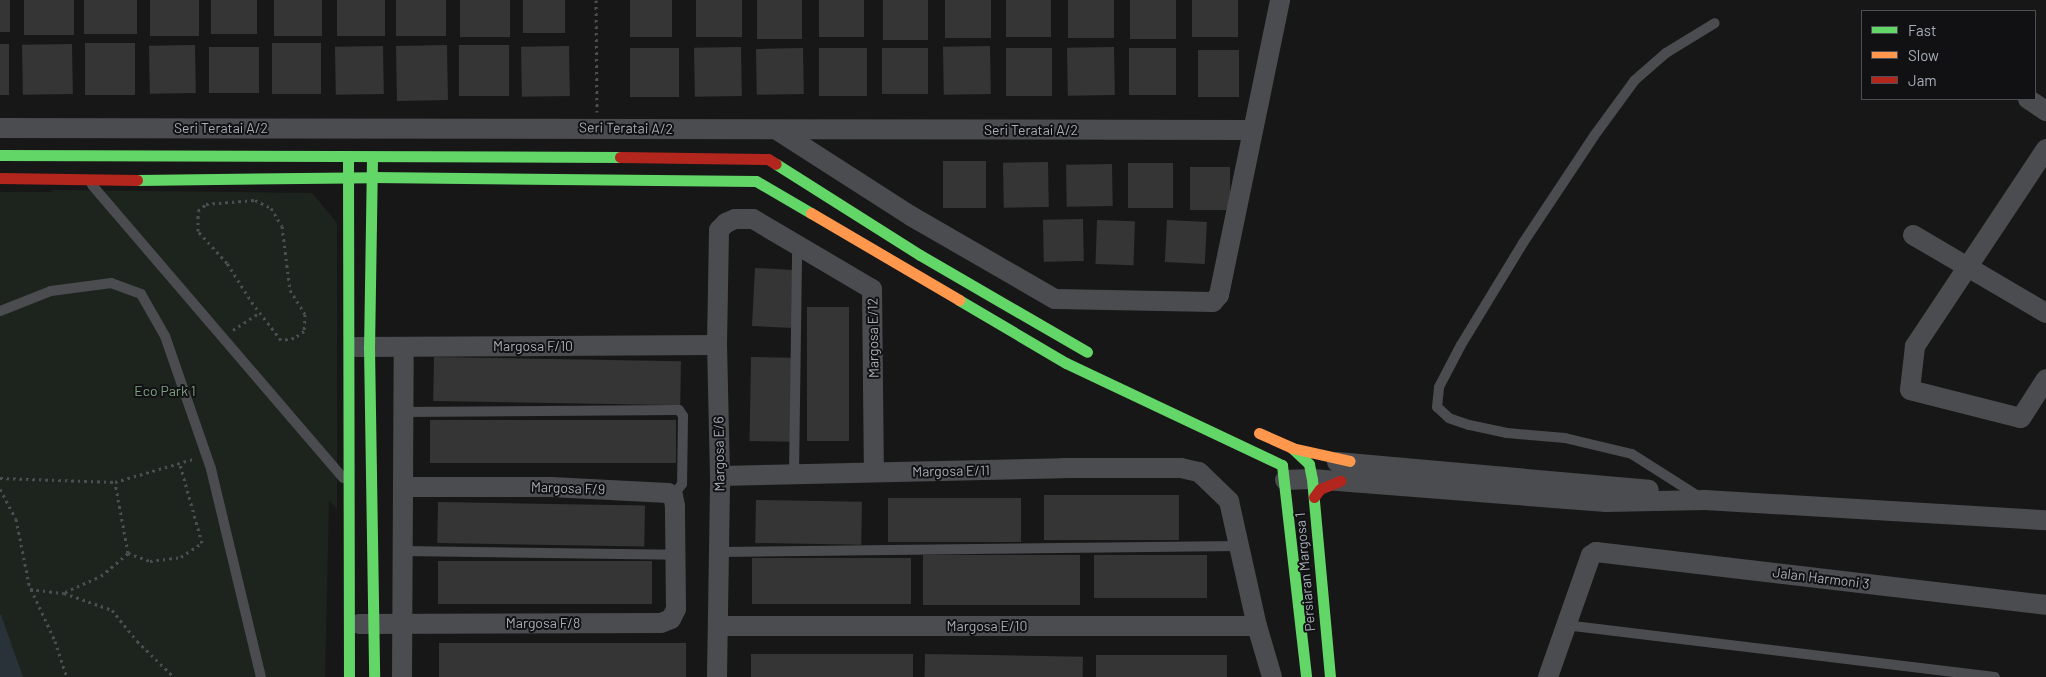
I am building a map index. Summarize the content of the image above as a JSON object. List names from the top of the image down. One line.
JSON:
{"streets":{"street":["Seri Teratai A/2","Margosa E/12","Margosa F/10","Margosa E/6","Margosa E/11","Margosa F/9","Persiaran Margosa 1","Jalan Harmoni 3","Margosa F/8","Margosa E/10"]},"crossings":[["Margosa E/12","Margosa E/6"],["Margosa E/12","Margosa E/11"],["Margosa F/10","Margosa E/6"],["Margosa E/6","Margosa E/11"],["Margosa E/6","Margosa E/10"]],"parks":["Eco Park 1"],"legend":["Fast","Slow","Jam"]}
